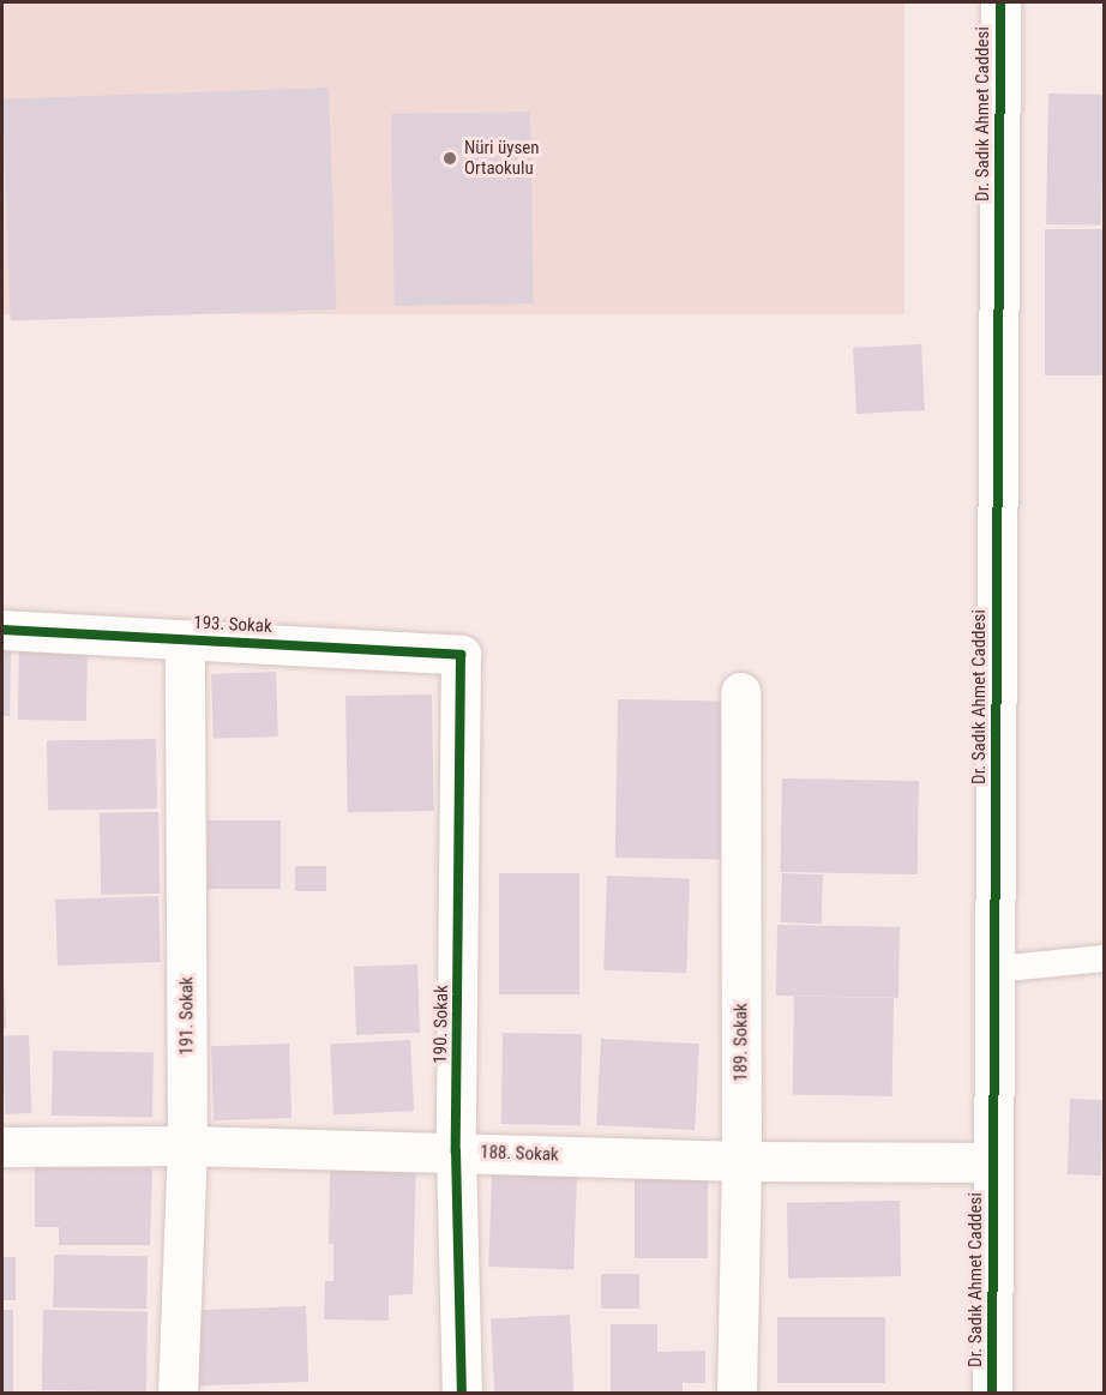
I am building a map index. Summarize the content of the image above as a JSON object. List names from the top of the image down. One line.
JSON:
{"streets":{"street":["Dr. Sadık Ahmet Caddesi","193. Sokak","191. Sokak","190. Sokak","189. Sokak","188. Sokak"]},"crossings":[["Dr. Sadık Ahmet Caddesi","188. Sokak"],["193. Sokak","191. Sokak"],["193. Sokak","190. Sokak"],["191. Sokak","188. Sokak"],["190. Sokak","188. Sokak"],["189. Sokak","188. Sokak"]],"places":["Nüri üysen Ortaokulu"]}
